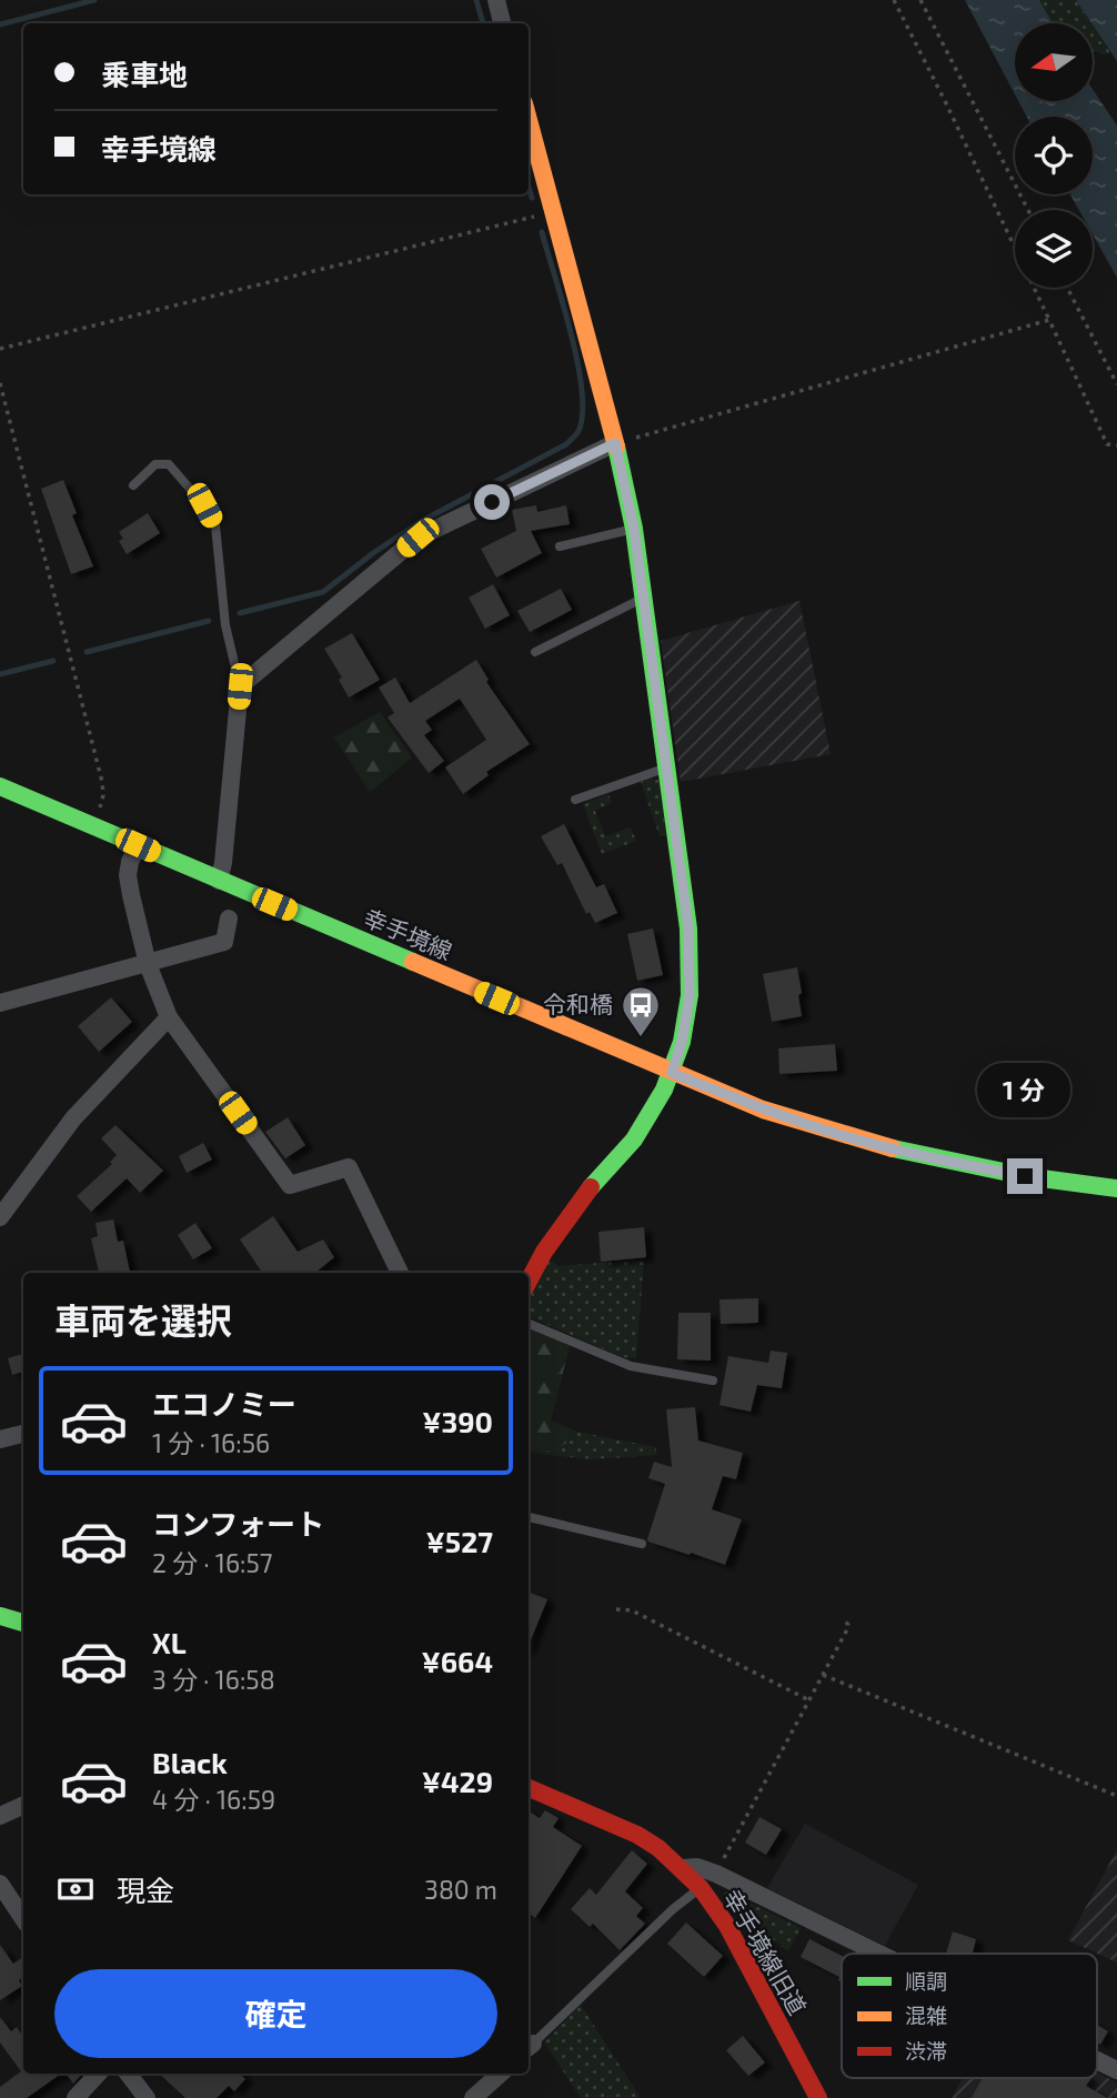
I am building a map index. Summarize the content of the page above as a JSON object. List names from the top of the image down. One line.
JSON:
{"streets":{"street":["幸手境線","幸手境線旧道"]},"places":{"bus stop":["令和橋"]},"legend":["順調","混雑","渋滞"],"north":"left","page":{"banner":["乗車地","幸手境線"],"bubble":"1 分","heading":"車両を選択","list":[{"name":"エコノミー","note":"1 分 · 16:56","value":"¥390"},{"name":"コンフォート","note":"2 分 · 16:57","value":"¥527"},{"name":"XL","note":"3 分 · 16:58","value":"¥664"},{"name":"Black","note":"4 分 · 16:59","value":"¥429"}],"pay":["現金","380 m"],"buttons":"確定"}}
